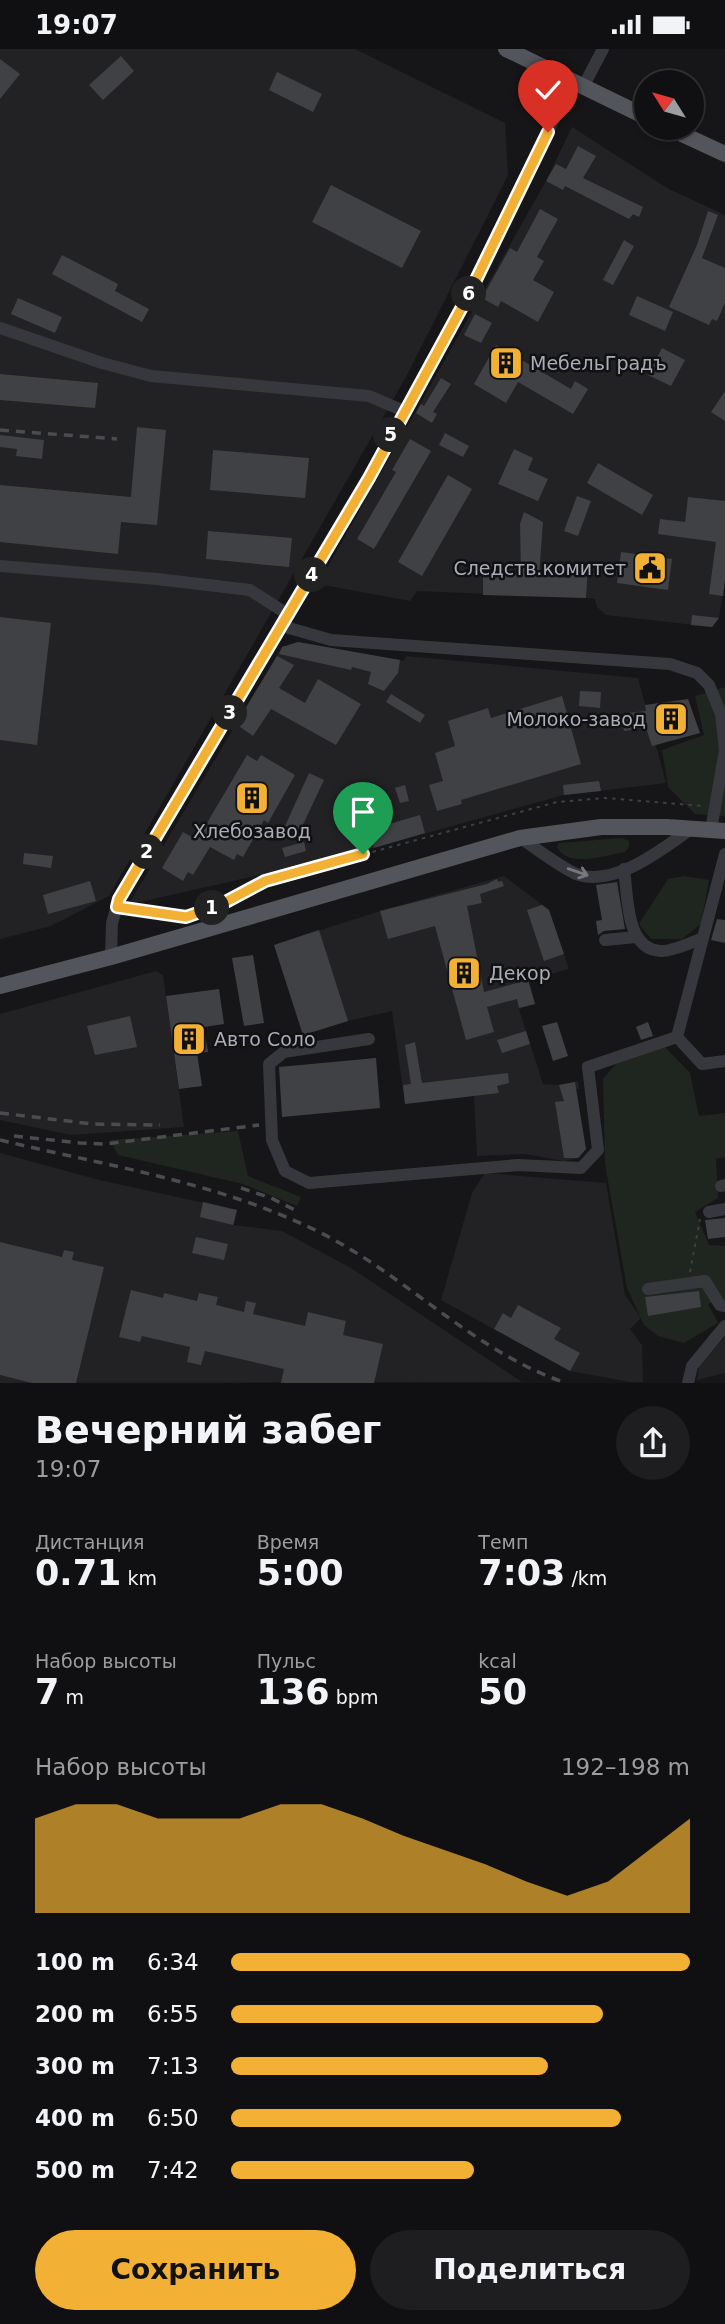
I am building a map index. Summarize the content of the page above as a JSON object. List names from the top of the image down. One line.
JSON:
{"places":{"building":["МебельГрадъ","Молоко-завод","Хлебозавод","Декор","Авто Соло"],"public building":["Следств.комитет"]},"north":"top left","page":{"status":"19:07","pins":["6","5","4","3","2","1"],"heading":["Вечерний забег","19:07"],"stats":[["Дистанция","0.71 km"],["Время","5:00"],["Темп","7:03 /km"],["Набор высоты","7 m"],["Пульс","136 bpm"],["kcal","50"]],"chart":["Набор высоты","192–198 m"],"list":[{"name":"100 m","note":"6:34"},{"name":"200 m","note":"6:55"},{"name":"300 m","note":"7:13"},{"name":"400 m","note":"6:50"},{"name":"500 m","note":"7:42"}],"buttons":["Сохранить","Поделиться"]}}
